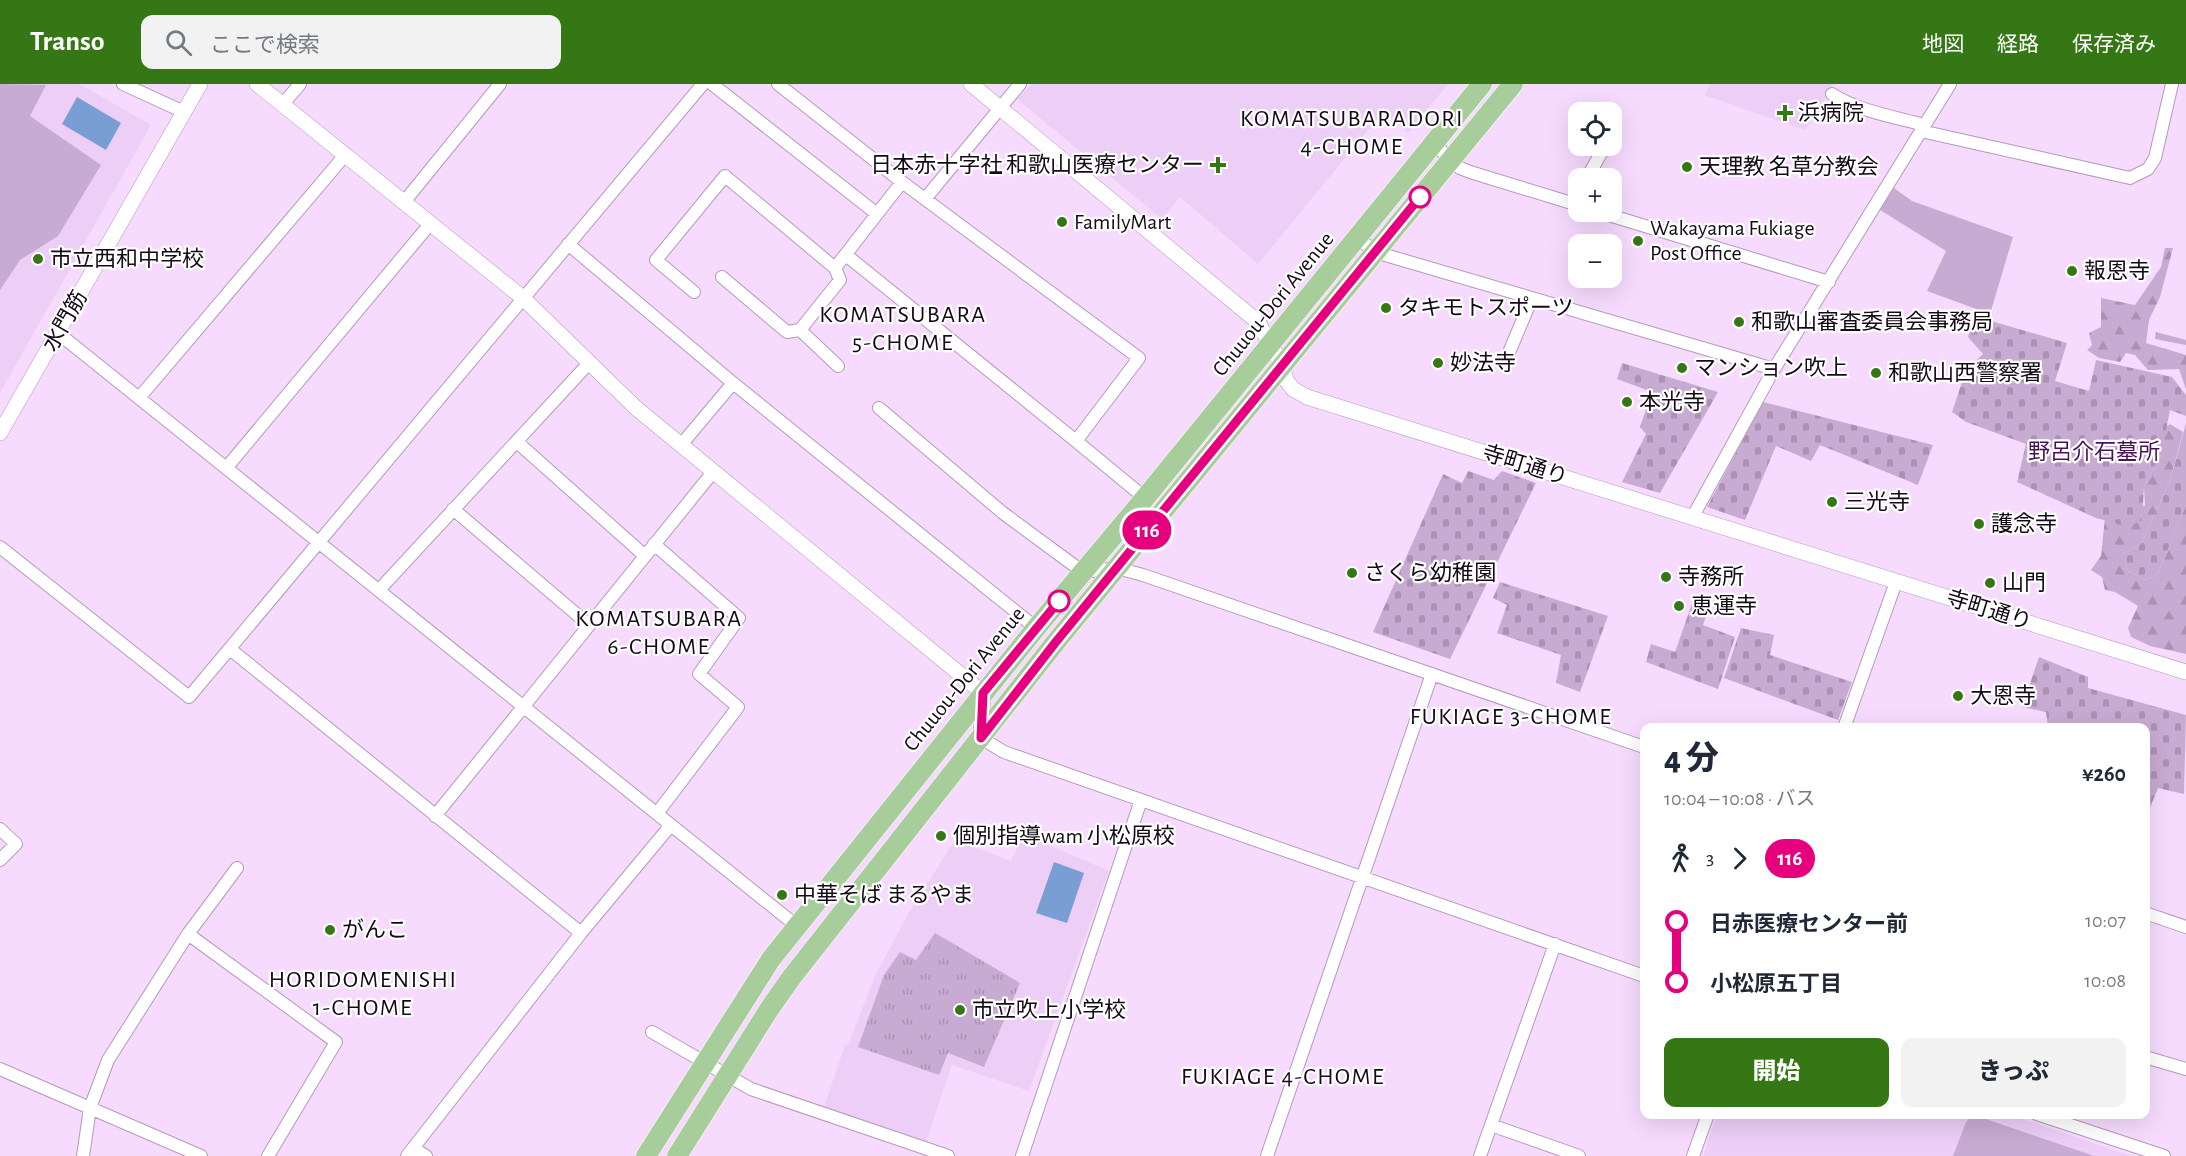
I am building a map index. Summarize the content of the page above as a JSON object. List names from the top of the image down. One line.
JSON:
{"streets":{"highway":["Chuuou-Dori Avenue"],"street":["水門筋","寺町通り"]},"crossings":[["Chuuou-Dori Avenue","寺町通り"]],"districts":["KOMATSUBARADORI 4-CHOME","KOMATSUBARA 5-CHOME","KOMATSUBARA 6-CHOME","FUKIAGE 3-CHOME","HORIDOMENISHI 1-CHOME","FUKIAGE 4-CHOME"],"parks":["野呂介石墓所"],"places":{"health":["浜病院","日本赤十字社 和歌山医療センター"],"other":["天理教 名草分教会","FamilyMart","Wakayama Fukiage Post Office","市立西和中学校","報恩寺","タキモトスポーツ","和歌山審査委員会事務局","妙法寺","マンション吹上","和歌山西警察署","本光寺","三光寺","護念寺","さくら幼稚園","寺務所","山門","恵運寺","大恩寺","個別指導wam 小松原校","中華そば まるやま","がんこ","市立吹上小学校"]},"lines":["bus line 116"],"page":{"header":"Transo","search":"ここで検索","nav":["地図","経路","保存済み"],"on_map":"116","map_buttons":["+","−"],"heading":["4 分","10:04 – 10:08 · バス","¥260"],"legs":["3","116"],"list":[{"name":"日赤医療センター前","value":"10:07"},{"name":"小松原五丁目","value":"10:08"}],"buttons":["開始","きっぷ"]}}
